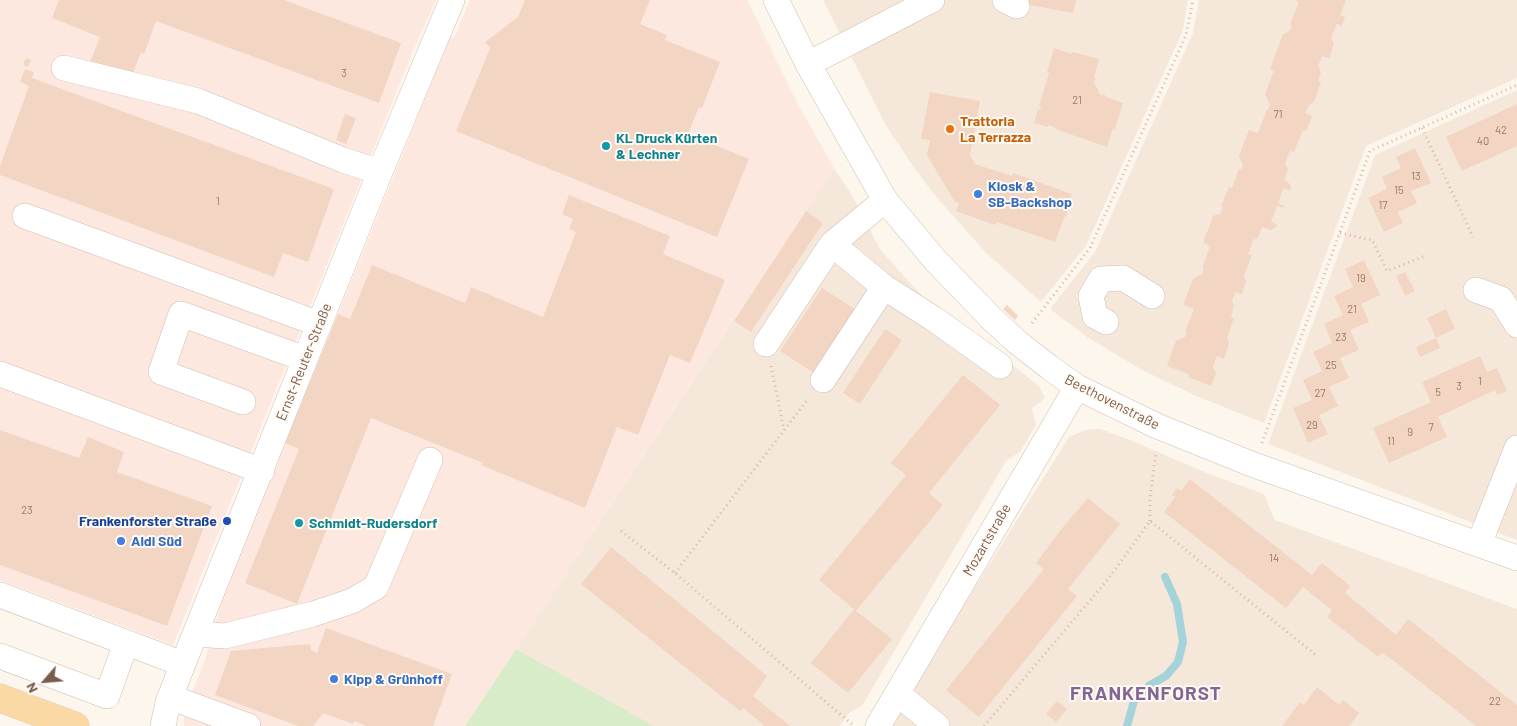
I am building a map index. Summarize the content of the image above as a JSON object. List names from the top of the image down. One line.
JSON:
{"streets":{"street":["Ernst-Reuter-Straße","Beethovenstraße","Mozartstraße"]},"crossings":[["Beethovenstraße","Mozartstraße"]],"districts":["FRANKENFORST"],"places":["Trattoria La Terrazza","KL Druck Kürten & Lechner","Kiosk & SB-Backshop","Frankenforster Straße","Schmidt-Rudersdorf","Aldi Süd","Kipp & Grünhoff"],"house_numbers":["3","21","71","42","40","13","15","1","17","19","21","23","25","1","3","5","27","29","7","9","11","23","14","22"],"north":"bottom left"}
